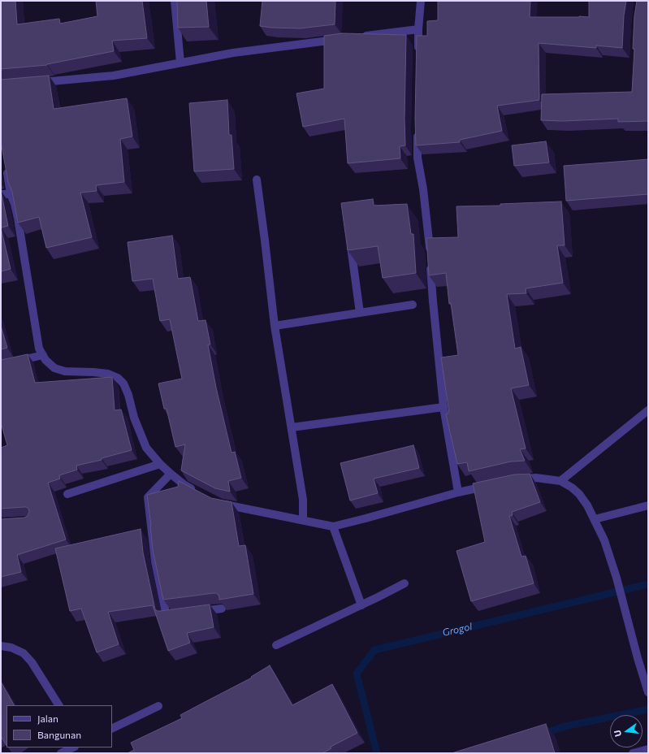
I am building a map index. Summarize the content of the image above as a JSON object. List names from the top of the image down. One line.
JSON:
{"water":["Grogol"],"legend":["Jalan","Bangunan"],"north":"left"}
